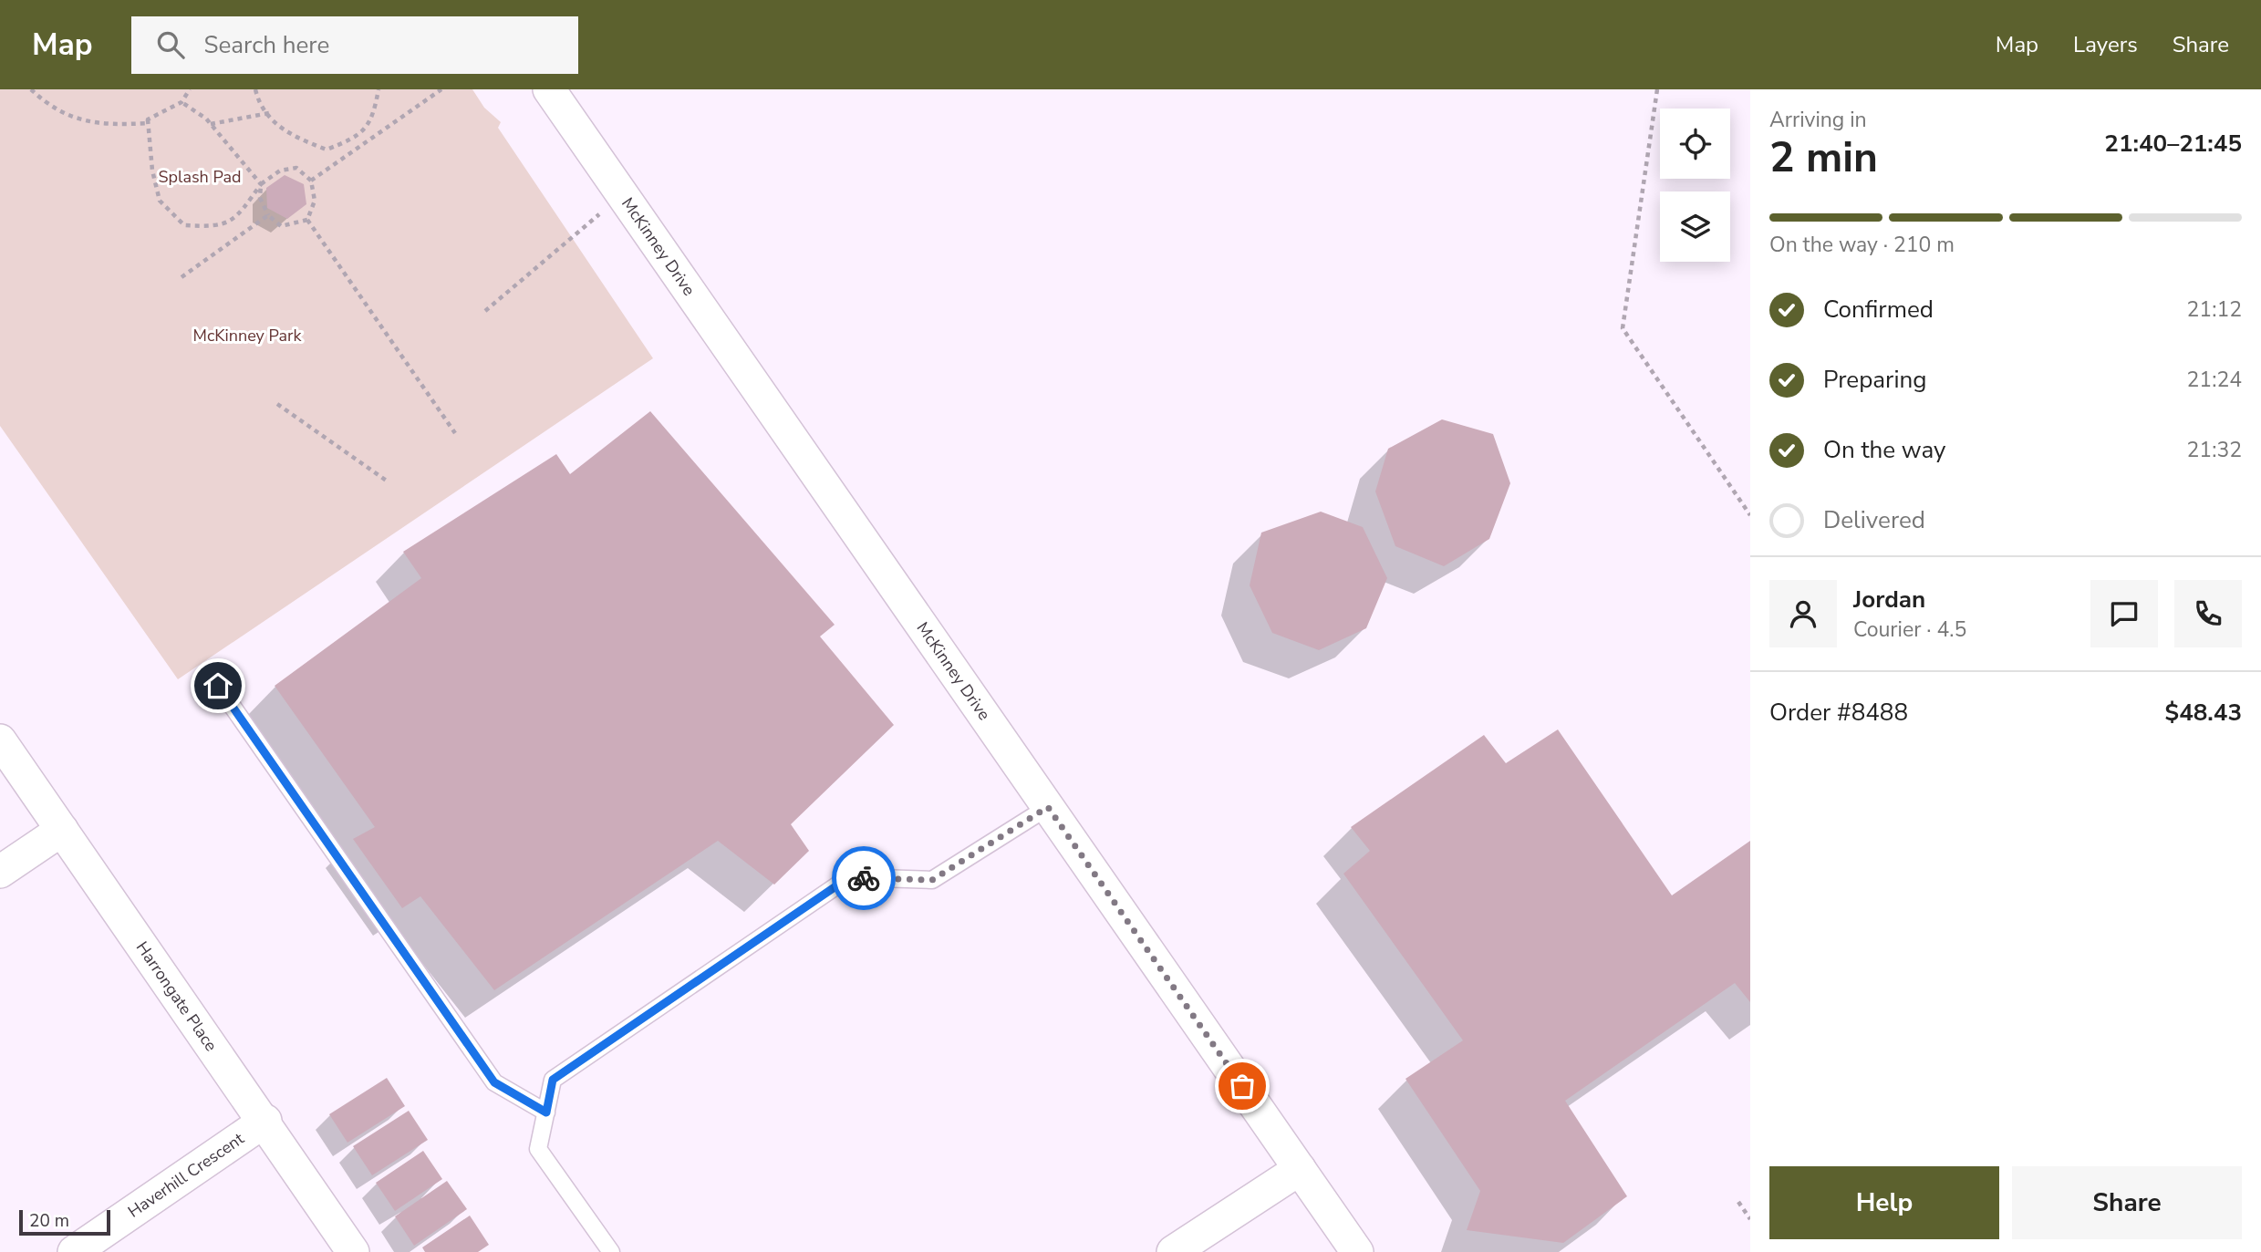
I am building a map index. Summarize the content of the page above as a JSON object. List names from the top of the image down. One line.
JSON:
{"streets":{"street":["McKinney Drive","Harrongate Place","Haverhill Crescent"]},"crossings":[["Harrongate Place","Haverhill Crescent"]],"parks":["Splash Pad","McKinney Park"],"scale_bar":"20 m","page":{"header":"Map","search":"Search here","nav":["Map","Layers","Share"],"heading":["2 min","Arriving in","21:40–21:45"],"panel":["Jordan","Courier · 4.5","Order #8488","$48.43"],"bar":"On the way · 210 m","list":[["Confirmed","21:12"],["Preparing","21:24"],["On the way","21:32"],"Delivered"],"buttons":["Help","Share"],"scale":"20 m"}}
